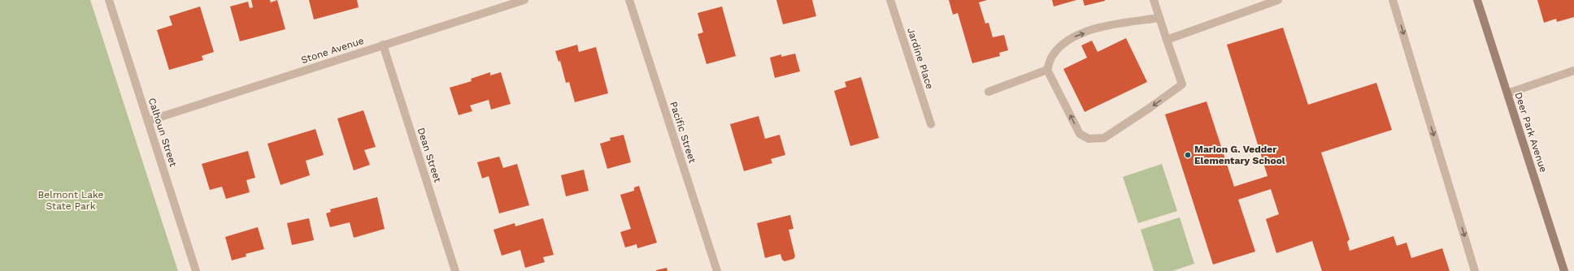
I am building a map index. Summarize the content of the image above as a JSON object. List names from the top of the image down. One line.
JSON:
{"streets":{"main road":["Deer Park Avenue"],"street":["Stone Avenue","Jardine Place","Calhoun Street","Pacific Street","Dean Street"]},"crossings":[["Stone Avenue","Calhoun Street"],["Stone Avenue","Dean Street"]],"parks":["Belmont Lake State Park"],"places":["Marion G. Vedder Elementary School"]}
